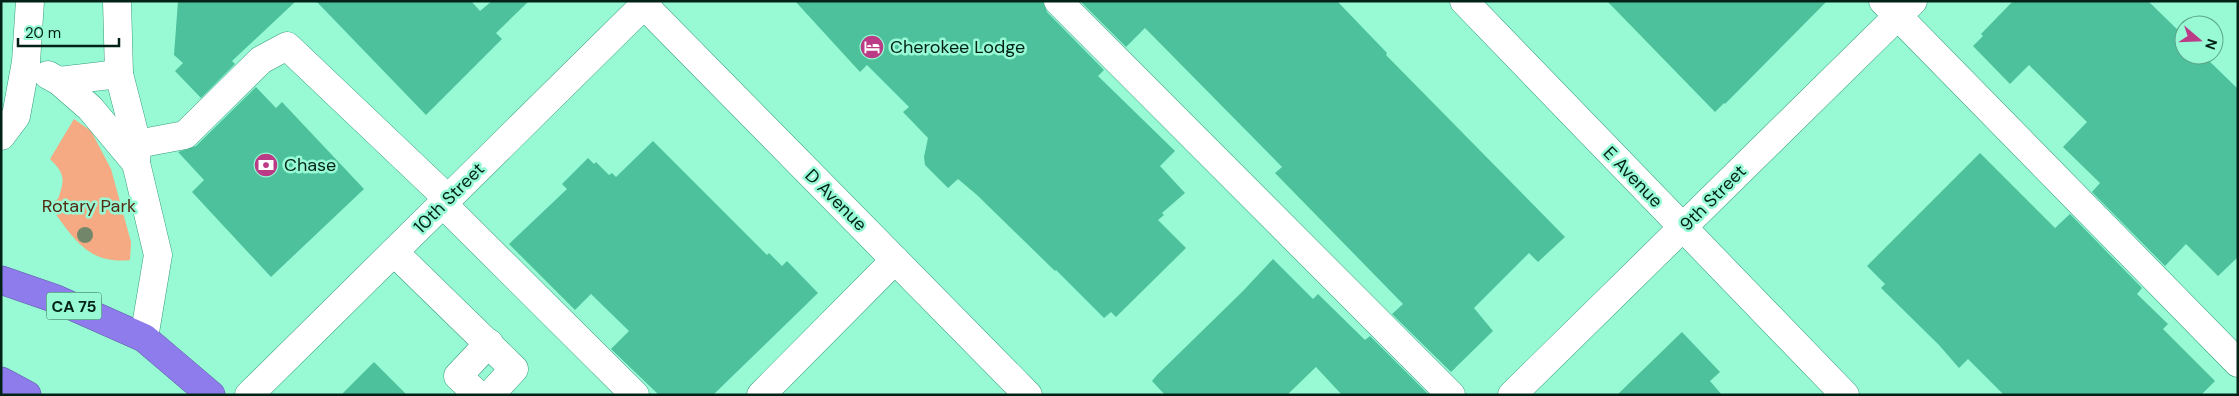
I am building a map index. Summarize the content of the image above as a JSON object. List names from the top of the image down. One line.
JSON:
{"streets":{"highway":["CA 75"],"street":["E Avenue","10th Street","9th Street","D Avenue"]},"crossings":[["E Avenue","9th Street"],["10th Street","D Avenue"]],"parks":["Rotary Park"],"places":{"hotel":["Cherokee Lodge"],"bank":["Chase"]},"scale_bar":"20 m","north":"right"}
